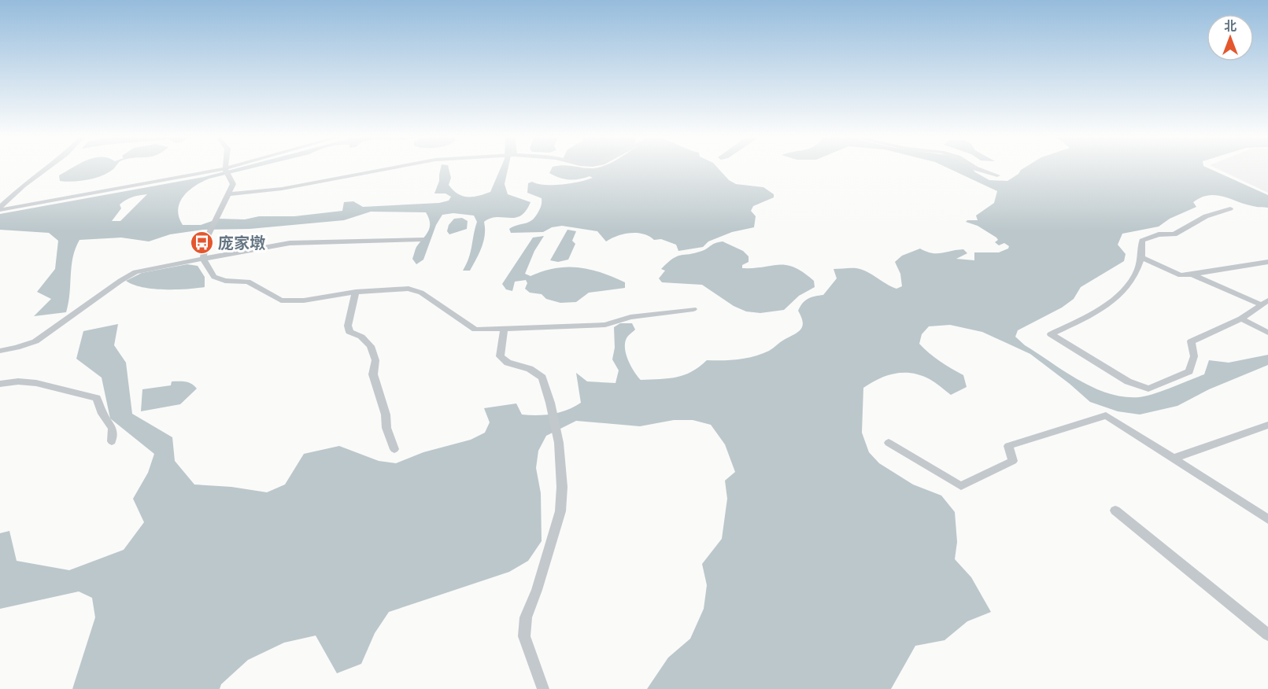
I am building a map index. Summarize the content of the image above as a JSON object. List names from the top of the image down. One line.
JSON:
{"places":{"bus stop":["庞家墩"]},"north":"top"}
